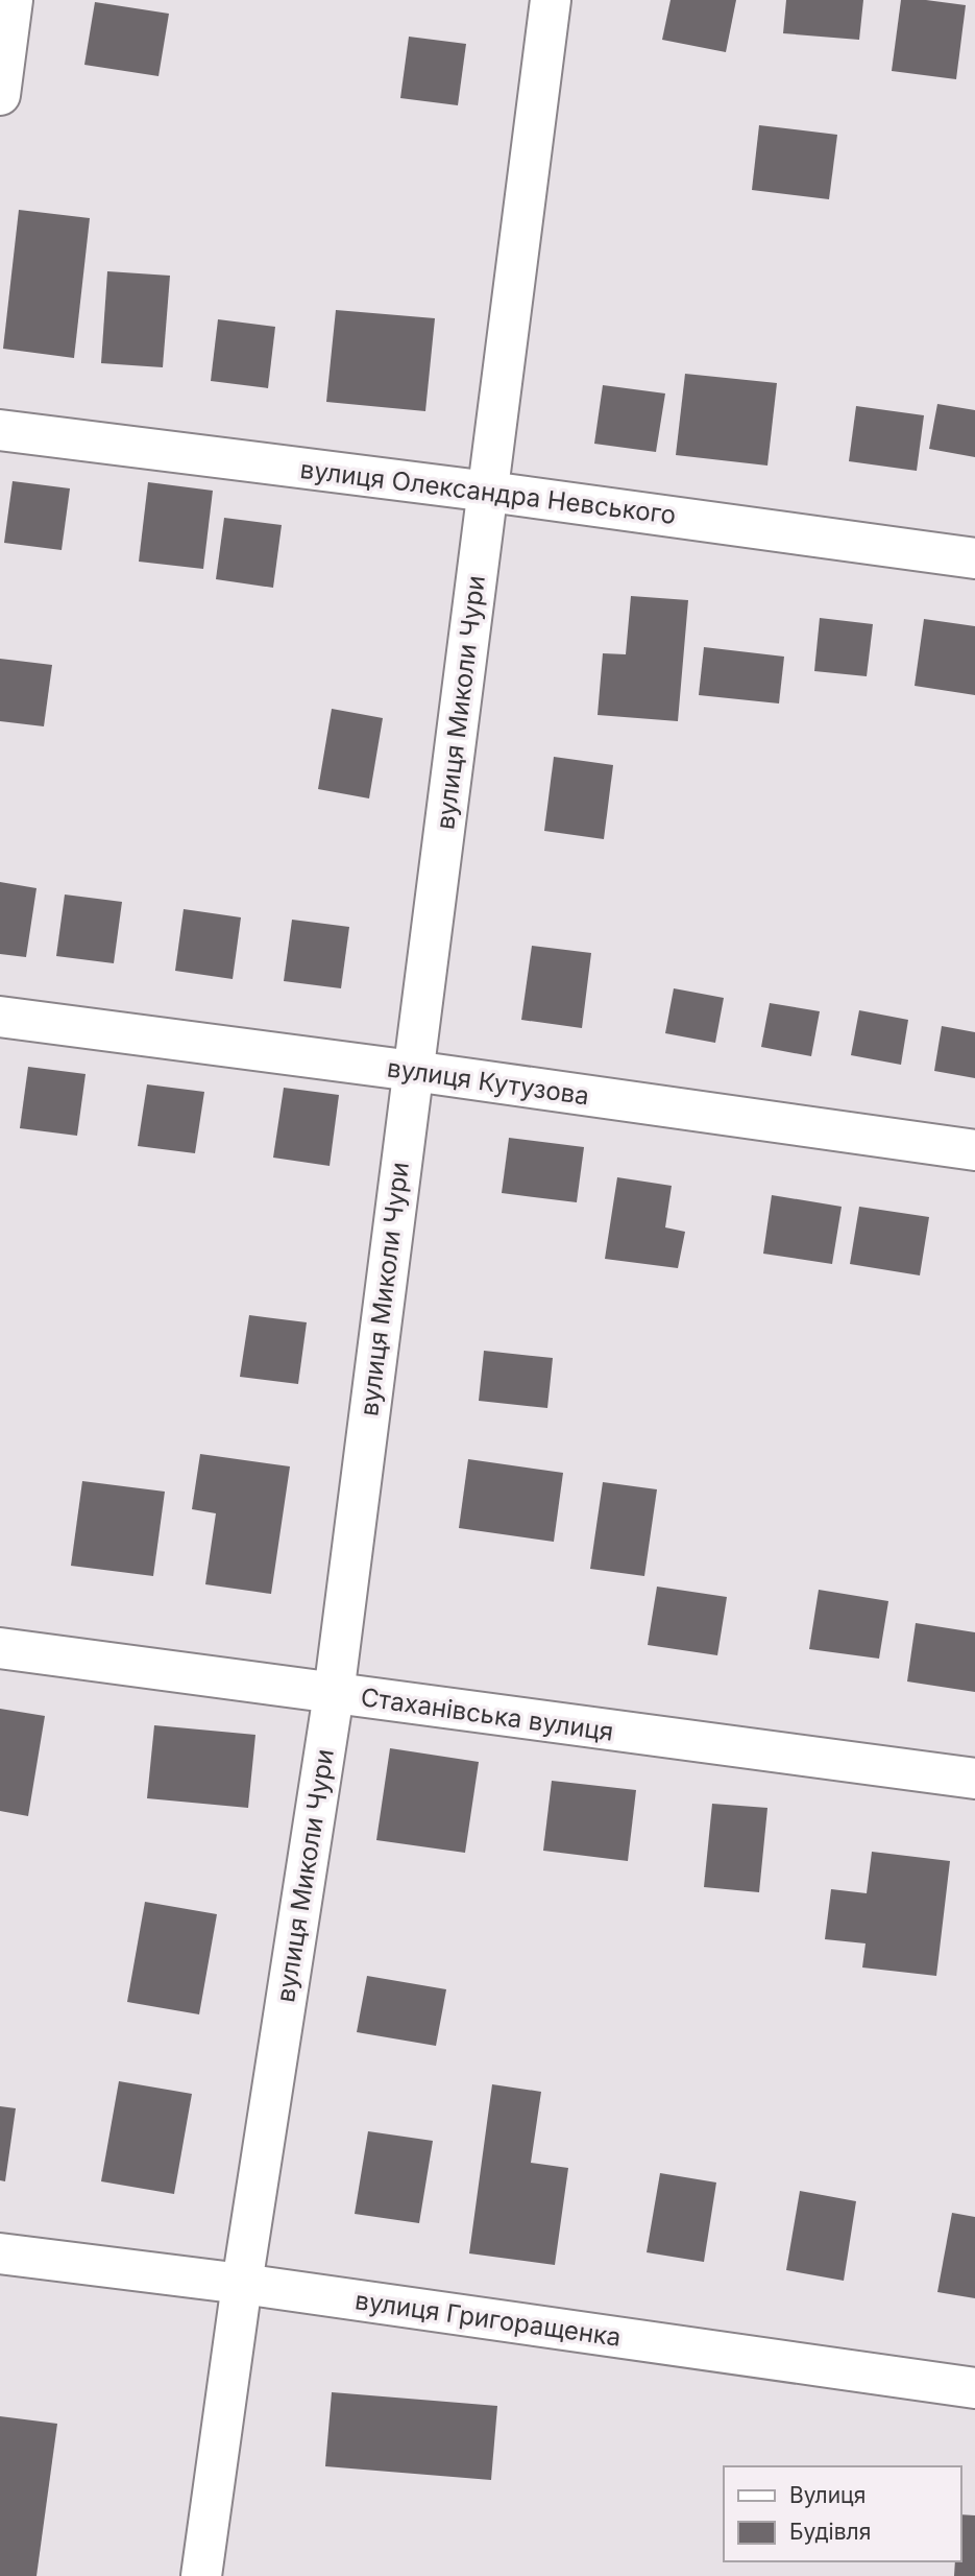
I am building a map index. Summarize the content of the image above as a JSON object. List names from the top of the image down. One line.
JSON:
{"streets":{"street":["вулиця Олександра Невського","вулиця Миколи Чури","вулиця Кутузова","Стаханівська вулиця","вулиця Григоращенка"]},"crossings":[["вулиця Олександра Невського","вулиця Миколи Чури"],["вулиця Миколи Чури","вулиця Кутузова"],["вулиця Миколи Чури","Стаханівська вулиця"],["вулиця Миколи Чури","вулиця Григоращенка"]],"legend":["Вулиця","Будівля"]}
